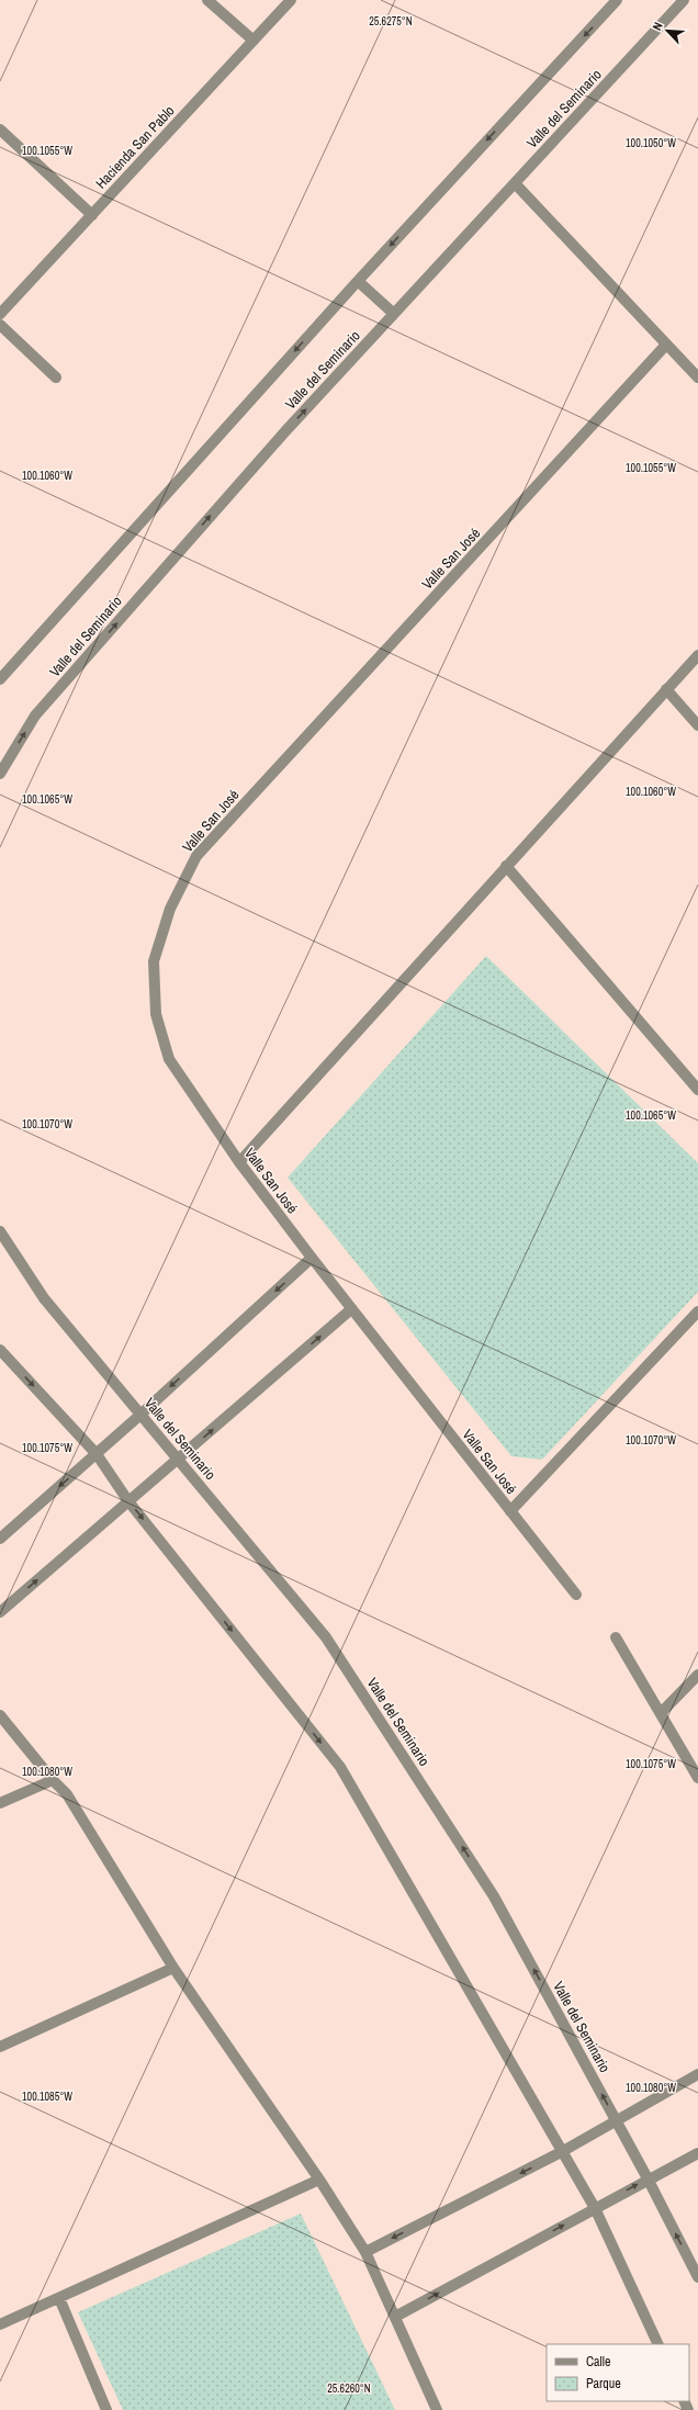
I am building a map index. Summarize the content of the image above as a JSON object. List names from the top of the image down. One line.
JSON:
{"streets":{"street":["Valle del Seminario","Hacienda San Pablo","Valle San José"]},"one_way":["Valle del Seminario"],"legend":["Calle","Parque"],"north":"top left","coordinates":["25.6275°N","100.1050°W","100.1055°W","100.1060°W","100.1065°W","100.1070°W","100.1075°W","100.1080°W","100.1085°W","25.6260°N"]}
